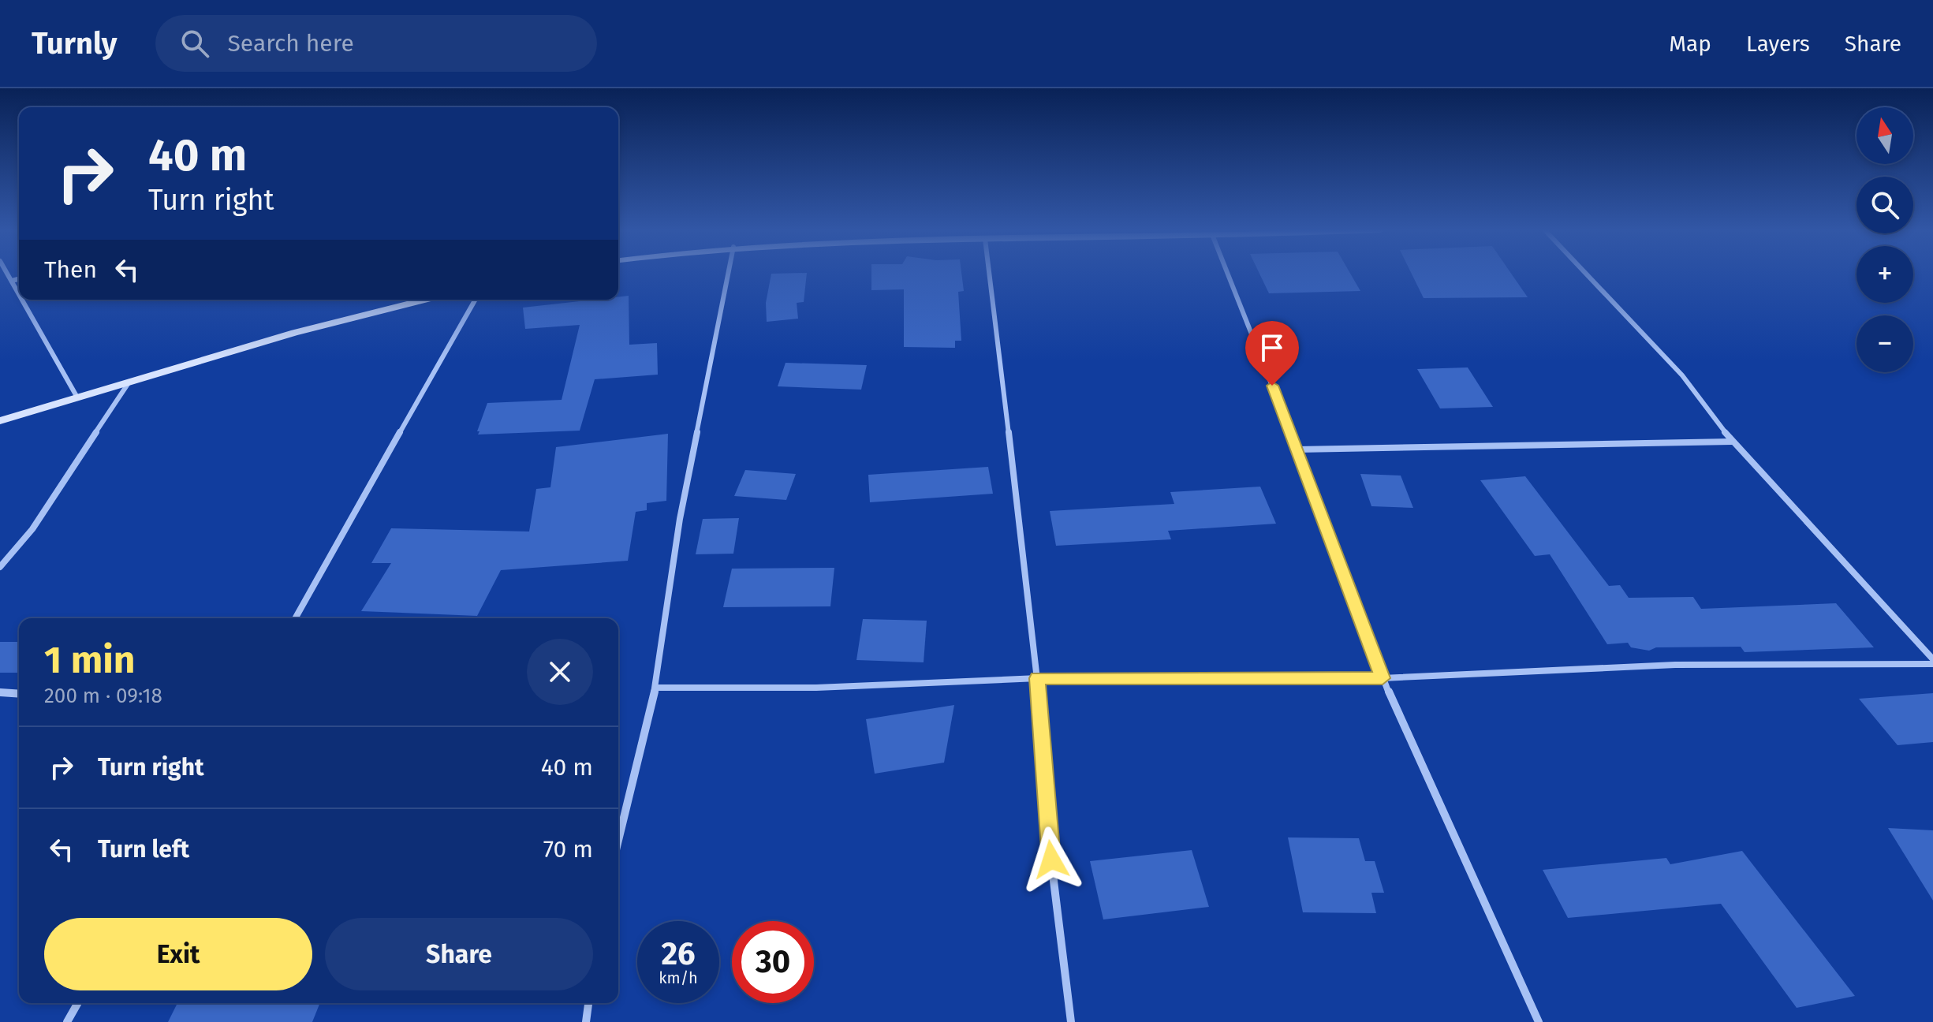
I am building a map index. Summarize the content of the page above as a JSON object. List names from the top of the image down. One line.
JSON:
{"north":"top","page":{"header":"Turnly","search":"Search here","nav":["Map","Layers","Share"],"map_buttons":["+","−"],"turn":["40 m","Turn right"],"then":"Then","heading":["1 min","200 m · 09:18"],"list":[{"name":"Turn right","value":"40 m"},{"name":"Turn left","value":"70 m"}],"buttons":["Exit","Share"],"speed":"26 km/h","limit":"30"}}
